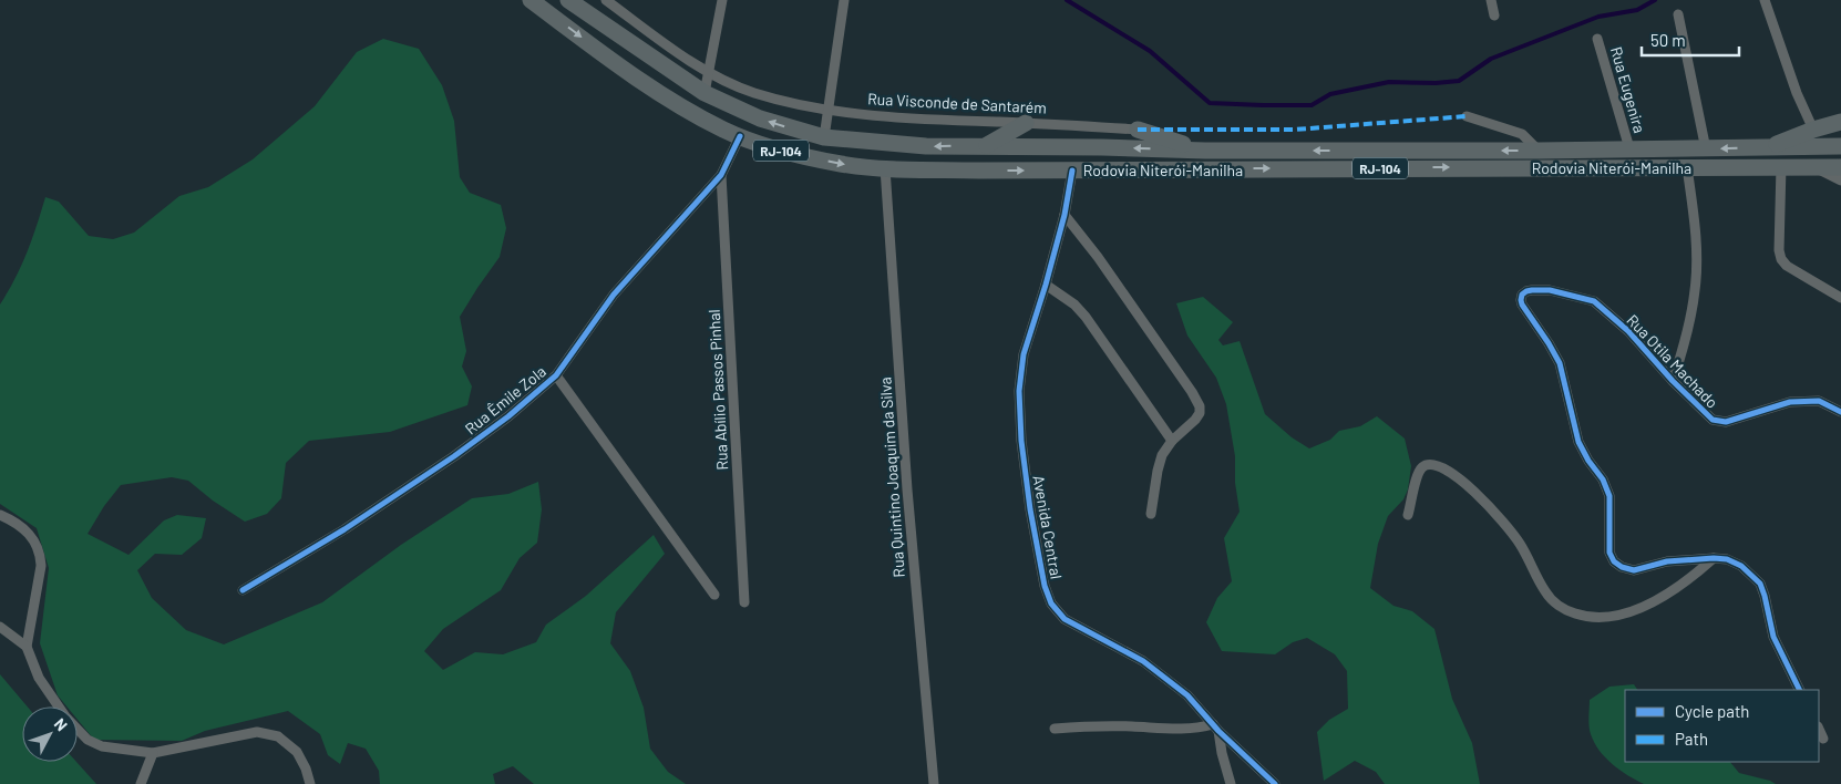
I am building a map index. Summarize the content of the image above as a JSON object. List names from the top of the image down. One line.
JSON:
{"streets":{"highway":["RJ-104","Rodovia Niterói-Manilha"],"street":["Rua Eugenira","Rua Visconde de Santarém","Rua Otila Machado","Rua Abílio Passos Pinhal","Rua Êmile Zola","Rua Quintino Joaquim da Silva","Avenida Central"]},"crossings":[["Rua Eugenira","Rodovia Niterói-Manilha"],["Rodovia Niterói-Manilha","Rua Êmile Zola"],["Rodovia Niterói-Manilha","Rua Quintino Joaquim da Silva"],["Rodovia Niterói-Manilha","Avenida Central"],["Rua Abílio Passos Pinhal","Rua Êmile Zola"]],"legend":["Cycle path","Path"],"scale_bar":"50 m","north":"top right"}
